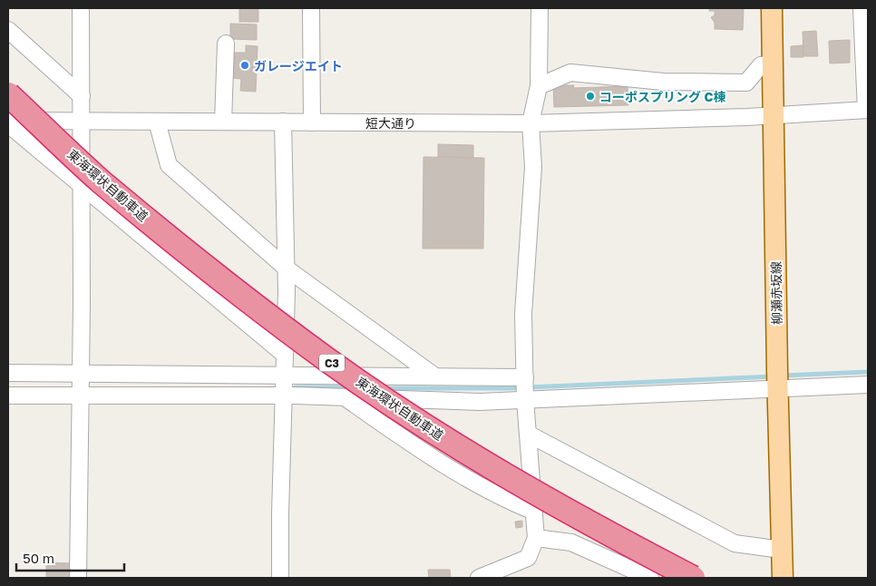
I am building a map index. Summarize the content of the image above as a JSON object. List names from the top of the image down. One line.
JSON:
{"streets":{"highway":["東海環状自動車道","C3"],"main road":["柳瀬赤坂線"],"street":["短大通り"]},"crossings":[["短大通り","柳瀬赤坂線"]],"places":["ガレージエイト","コーポスプリング C棟"],"scale_bar":"50 m"}
